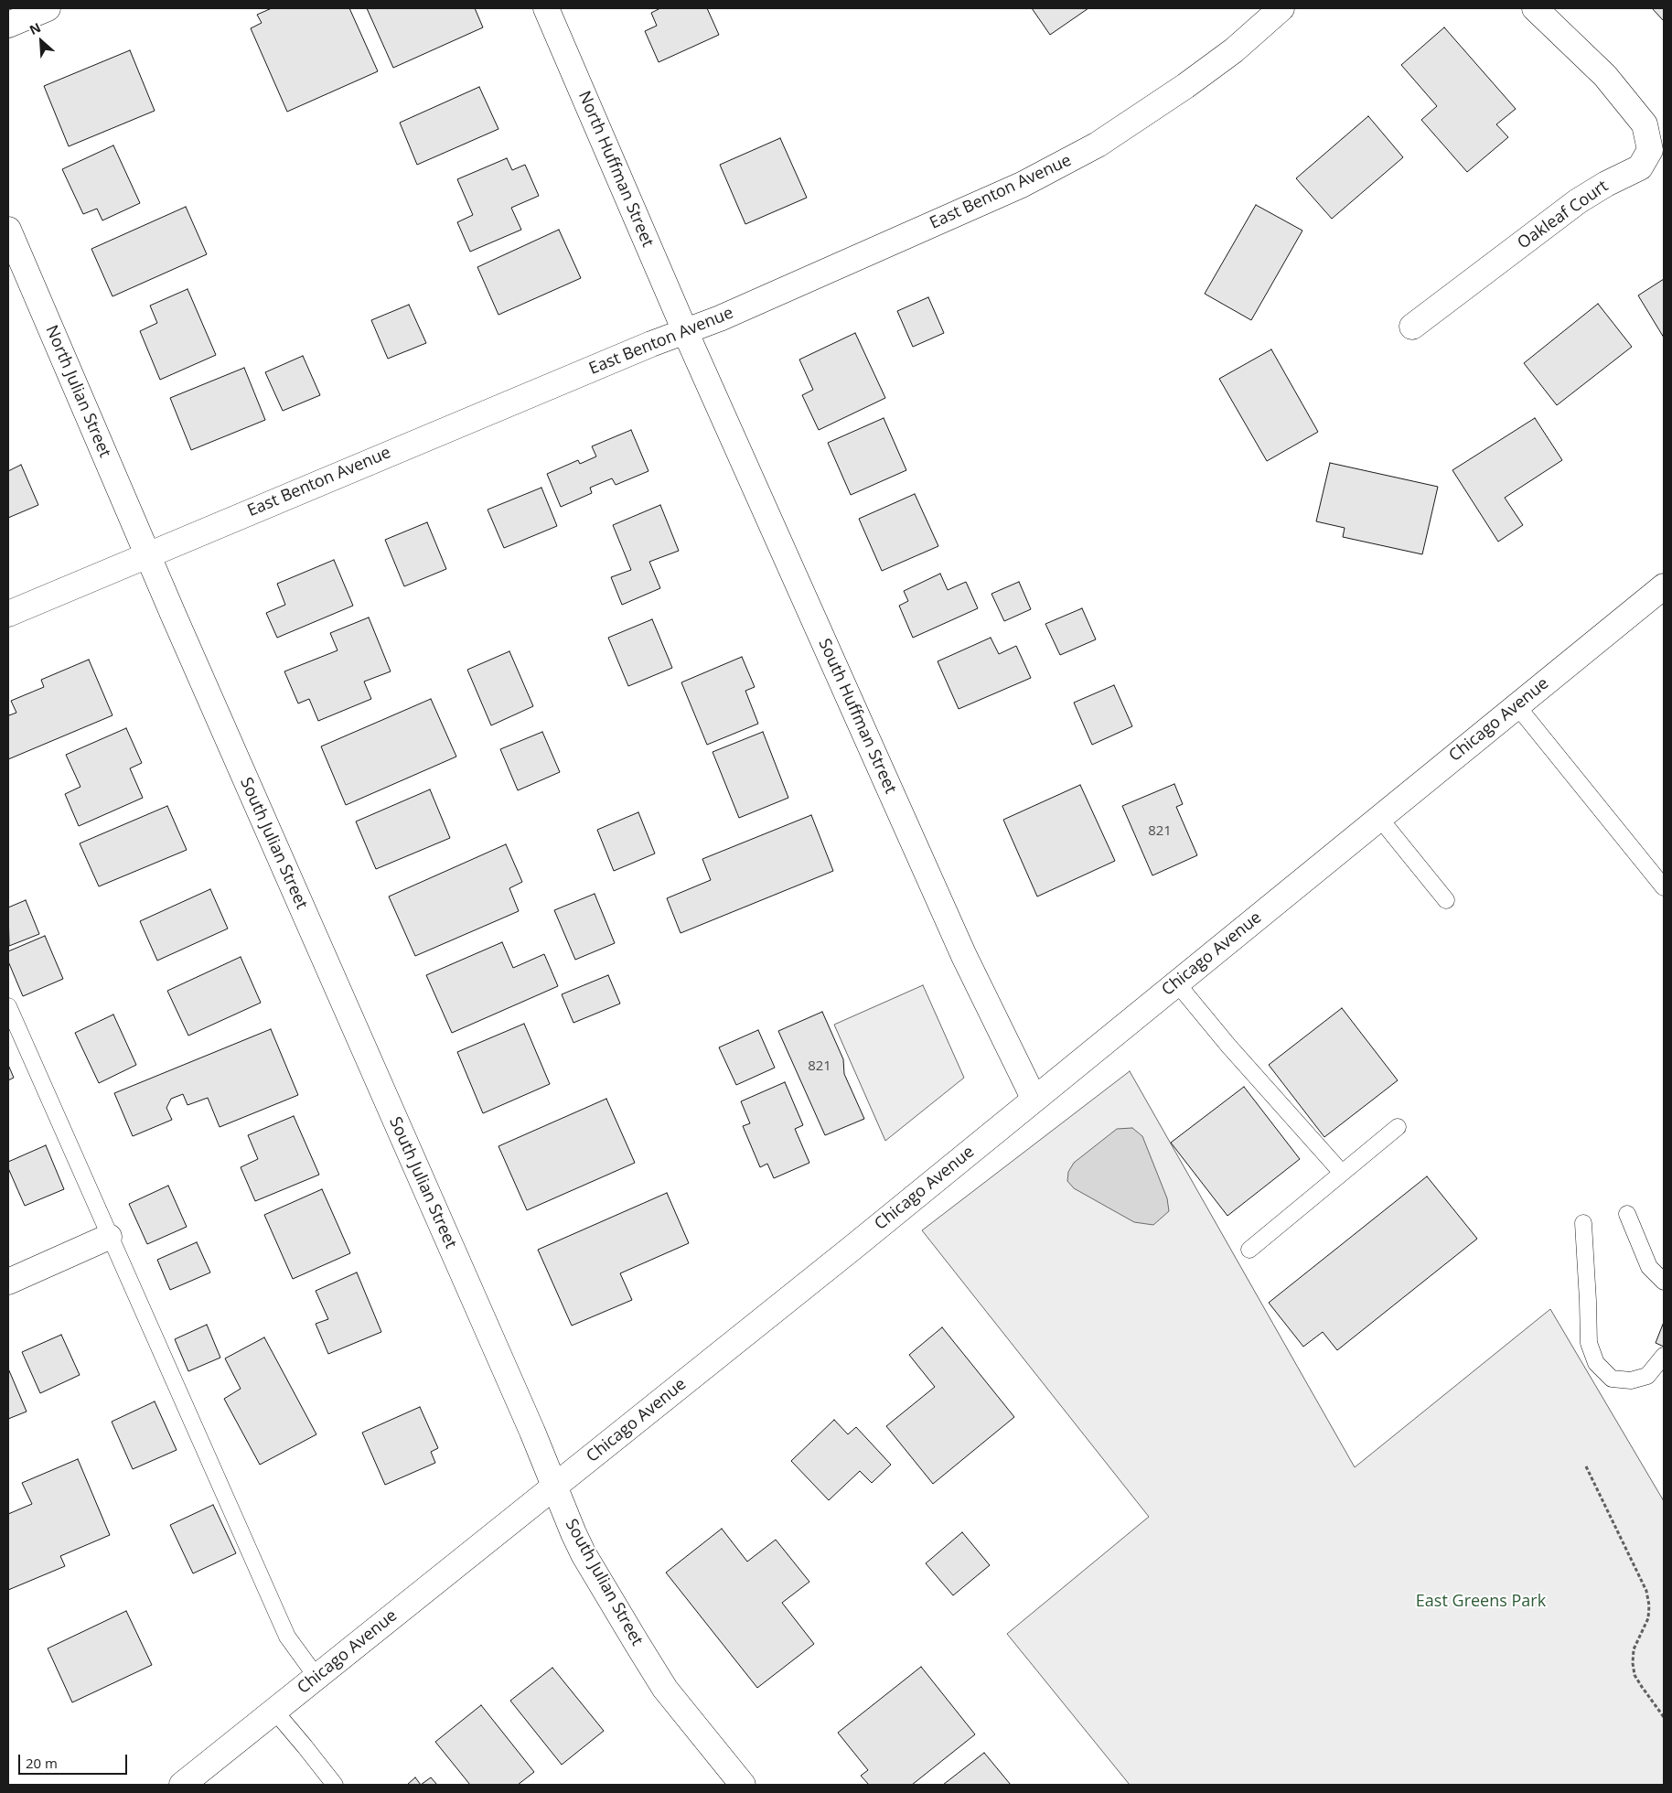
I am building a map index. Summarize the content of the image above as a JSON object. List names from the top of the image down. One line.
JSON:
{"streets":{"street":["North Huffman Street","East Benton Avenue","Oakleaf Court","North Julian Street","South Huffman Street","Chicago Avenue","South Julian Street"]},"crossings":[["North Huffman Street","East Benton Avenue"],["North Huffman Street","South Huffman Street"],["East Benton Avenue","North Julian Street"],["East Benton Avenue","South Huffman Street"],["East Benton Avenue","South Julian Street"],["North Julian Street","South Julian Street"],["South Huffman Street","Chicago Avenue"],["Chicago Avenue","South Julian Street"]],"parks":["East Greens Park"],"house_numbers":["821","821"],"scale_bar":"20 m","north":"top left"}
